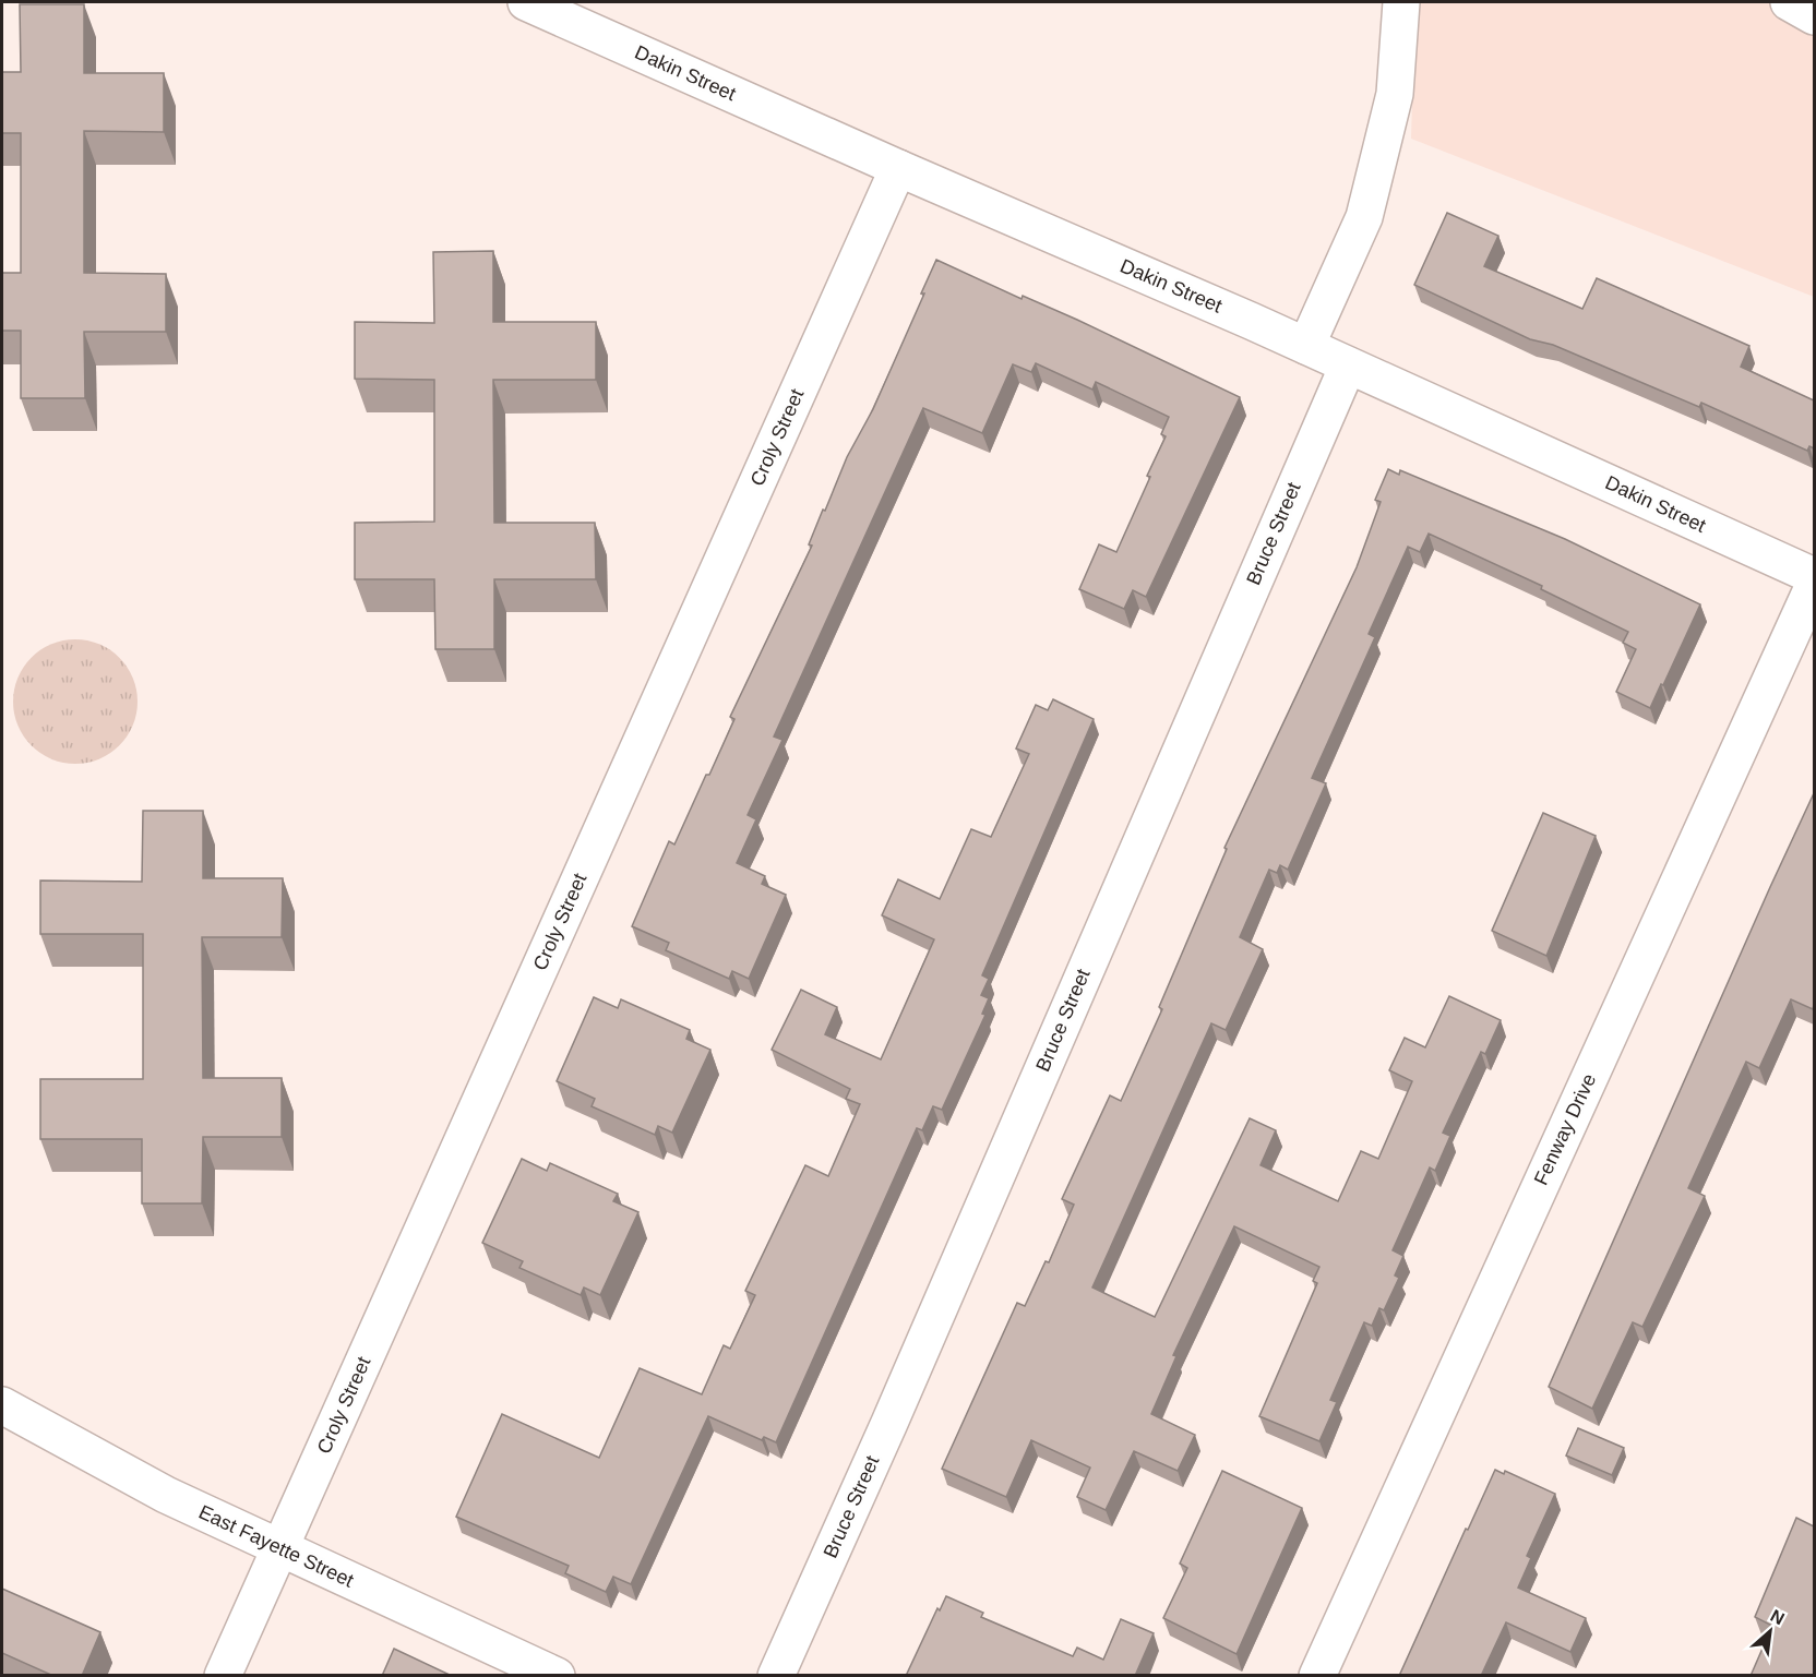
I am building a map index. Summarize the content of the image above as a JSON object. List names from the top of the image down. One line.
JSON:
{"streets":{"street":["Dakin Street","Croly Street","Bruce Street","Fenway Drive","East Fayette Street"]},"crossings":[["Dakin Street","Croly Street"],["Dakin Street","Bruce Street"],["Croly Street","East Fayette Street"]],"north":"top right"}
